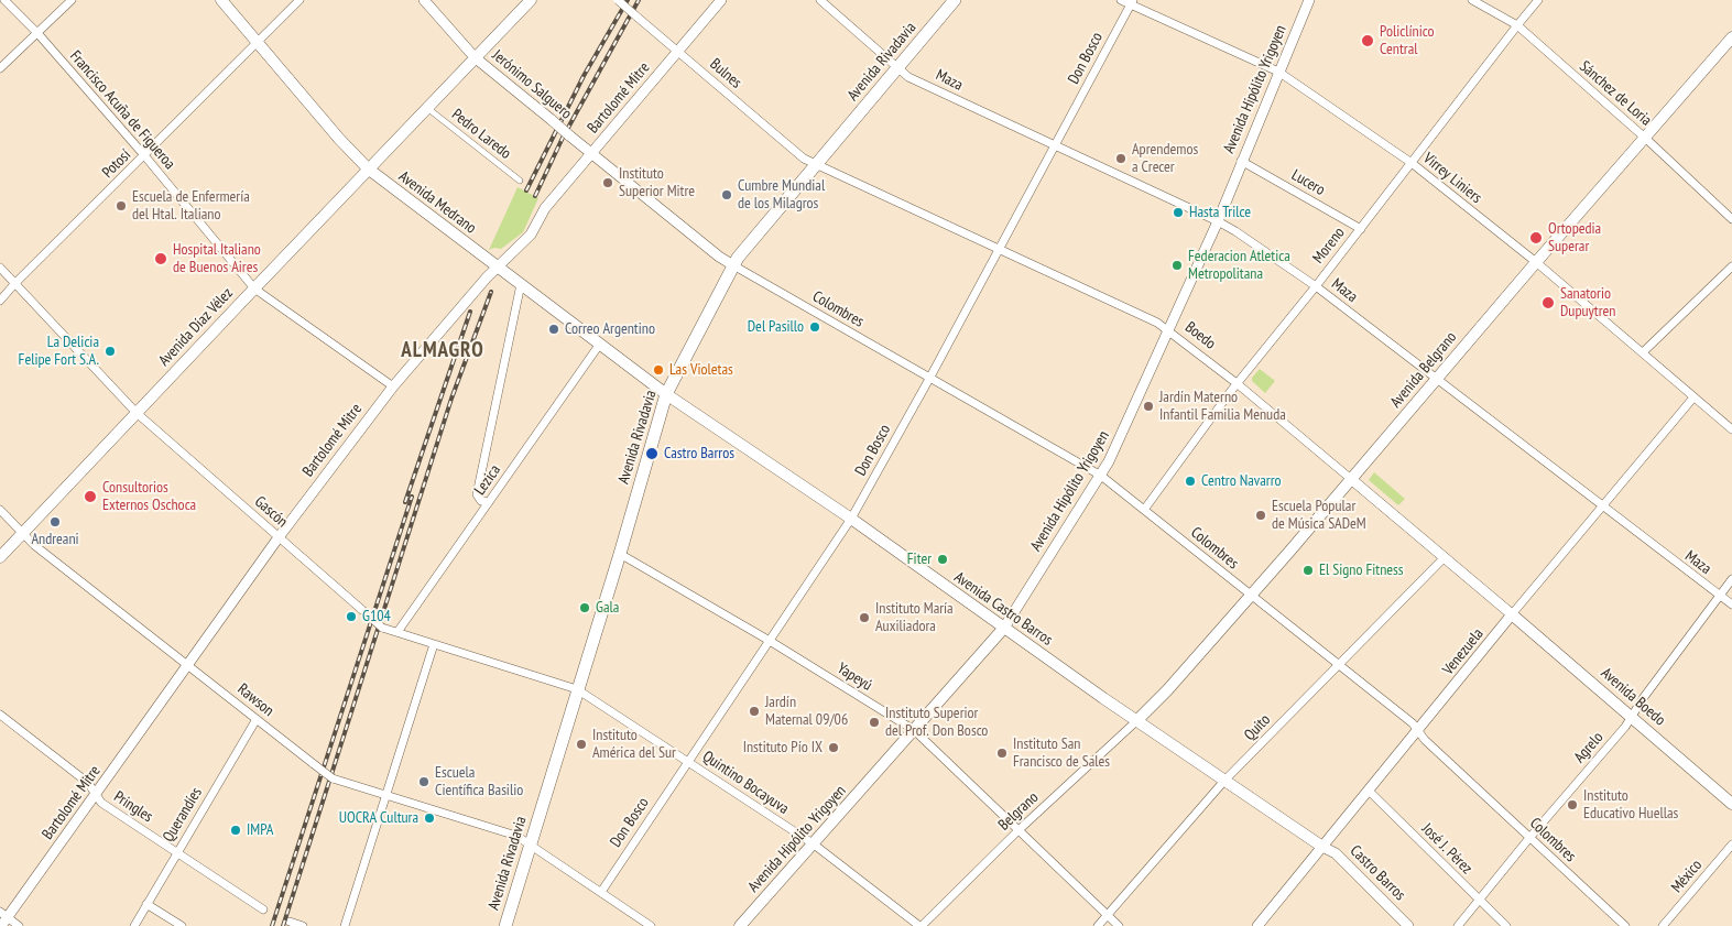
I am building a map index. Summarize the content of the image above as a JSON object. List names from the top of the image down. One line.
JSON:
{"streets":{"main road":["Avenida Rivadavia","Avenida Hipólito Yrigoyen","Avenida Medrano","Avenida Díaz Vélez","Avenida Belgrano","Avenida Castro Barros","Avenida Boedo"],"street":["Don Bosco","Bulnes","Maza","Jerónimo Salguero","Sánchez de Loria","Bartolomé Mitre","Francisco Acuña de Figueroa","Pedro Laredo","Potosí","Virrey Liniers","Lucero","Moreno","Colombres","Boedo","Lezica","Gascón","Venezuela","Yapeyú","Rawson","Quito","Agrelo","Quintino Bocayuva","Pringles","Belgrano","Querandíes","José J. Pérez","Castro Barros","México"]},"crossings":[["Don Bosco","Maza"],["Don Bosco","Virrey Liniers"],["Don Bosco","Colombres"],["Don Bosco","Boedo"],["Don Bosco","Avenida Castro Barros"],["Don Bosco","Yapeyú"],["Don Bosco","Rawson"],["Don Bosco","Quintino Bocayuva"],["Avenida Rivadavia","Bulnes"],["Avenida Rivadavia","Maza"],["Avenida Rivadavia","Jerónimo Salguero"],["Avenida Rivadavia","Avenida Medrano"],["Avenida Rivadavia","Colombres"],["Avenida Rivadavia","Boedo"],["Avenida Rivadavia","Gascón"],["Avenida Rivadavia","Avenida Castro Barros"],["Avenida Rivadavia","Yapeyú"],["Avenida Rivadavia","Rawson"],["Avenida Rivadavia","Quintino Bocayuva"],["Bulnes","Bartolomé Mitre"],["Bulnes","Boedo"],["Maza","Avenida Hipólito Yrigoyen"],["Maza","Moreno"],["Maza","Avenida Belgrano"],["Maza","Venezuela"],["Maza","Agrelo"],["Jerónimo Salguero","Bartolomé Mitre"],["Jerónimo Salguero","Colombres"],["Jerónimo Salguero","Avenida Díaz Vélez"],["Avenida Hipólito Yrigoyen","Virrey Liniers"],["Avenida Hipólito Yrigoyen","Lucero"],["Avenida Hipólito Yrigoyen","Colombres"],["Avenida Hipólito Yrigoyen","Boedo"],["Avenida Hipólito Yrigoyen","Avenida Castro Barros"],["Avenida Hipólito Yrigoyen","Yapeyú"],["Avenida Hipólito Yrigoyen","Quintino Bocayuva"],["Sánchez de Loria","Moreno"],["Sánchez de Loria","Avenida Belgrano"],["Bartolomé Mitre","Francisco Acuña de Figueroa"],["Bartolomé Mitre","Avenida Medrano"],["Bartolomé Mitre","Gascón"],["Bartolomé Mitre","Rawson"],["Bartolomé Mitre","Pringles"],["Francisco Acuña de Figueroa","Potosí"],["Francisco Acuña de Figueroa","Avenida Díaz Vélez"],["Pedro Laredo","Avenida Díaz Vélez"],["Potosí","Avenida Medrano"],["Potosí","Gascón"],["Virrey Liniers","Moreno"],["Virrey Liniers","Avenida Belgrano"],["Virrey Liniers","Venezuela"],["Lucero","Moreno"],["Avenida Medrano","Avenida Díaz Vélez"],["Avenida Medrano","Lezica"],["Avenida Medrano","Avenida Castro Barros"],["Moreno","Colombres"],["Moreno","Boedo"],["Colombres","Avenida Belgrano"],["Colombres","Venezuela"],["Colombres","Quito"],["Colombres","Agrelo"],["Avenida Díaz Vélez","Gascón"],["Avenida Díaz Vélez","Rawson"],["Boedo","Avenida Belgrano"],["Boedo","Venezuela"],["Boedo","Avenida Boedo"],["Boedo","Quito"],["Avenida Belgrano","Avenida Castro Barros"],["Avenida Belgrano","Belgrano"],["Lezica","Gascón"],["Gascón","Quintino Bocayuva"],["Avenida Castro Barros","Venezuela"],["Avenida Castro Barros","Quito"],["Avenida Castro Barros","Belgrano"],["Avenida Castro Barros","Castro Barros"],["Venezuela","Avenida Boedo"],["Venezuela","José J. Pérez"],["Venezuela","Castro Barros"],["Yapeyú","Quito"],["Yapeyú","Belgrano"],["Avenida Boedo","Agrelo"],["Rawson","Querandíes"],["Agrelo","José J. Pérez"],["Quintino Bocayuva","Belgrano"],["Pringles","Querandíes"]],"districts":["ALMAGRO"],"places":["Policlínico Central","Aprendemos a Crecer","Instituto Superior Mitre","Cumbre Mundial de los Milagros","Escuela de Enfermería del Htal. Italiano","Hasta Trilce","Ortopedia Superar","Hospital Italiano de Buenos Aires","Federacion Atletica Metropolitana","Sanatorio Dupuytren","Del Pasillo","Correo Argentino","La Delicia Felipe Fort S.A.","Las Violetas","Jardín Materno Infantil Familia Menuda","Castro Barros","Centro Navarro","Consultorios Externos Oschoca","Escuela Popular de Música SADeM","Andreani","Fiter","El Signo Fitness","Gala","G104","Instituto María Auxiliadora","Jardín Maternal 09/06","Instituto Superior del Prof. Don Bosco","Instituto América del Sur","Instituto Pío IX","Instituto San Francisco de Sales","Escuela Científica Basilio","Instituto Educativo Huellas","UOCRA Cultura","IMPA"]}
